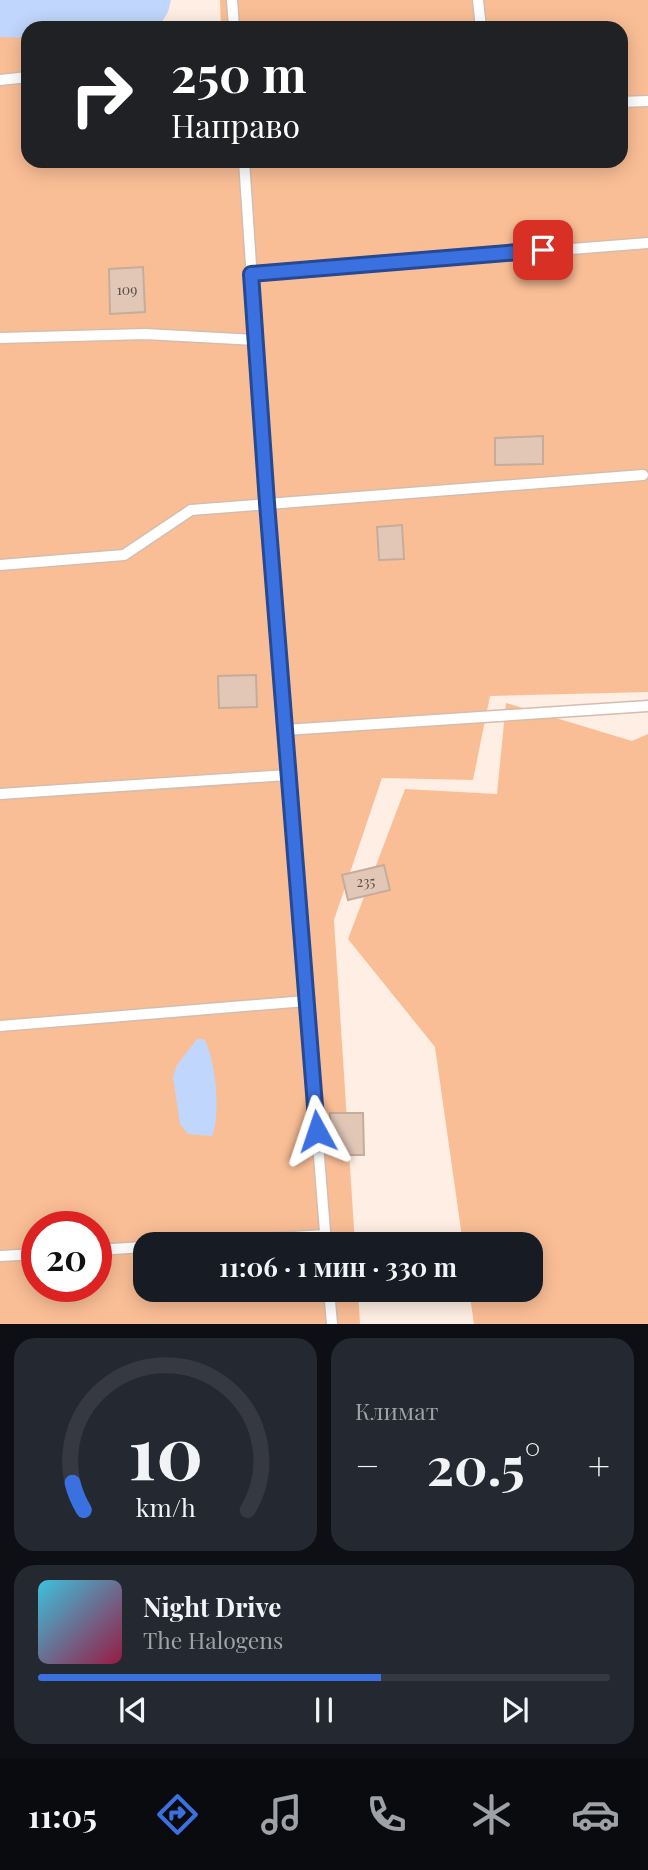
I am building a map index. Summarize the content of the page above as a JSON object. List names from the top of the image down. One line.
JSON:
{"house_numbers":["109","235"],"page":{"turn":["250 m","Направо"],"limit":"20","trip":"11:06 · 1 мин · 330 m","tile":"Климат","heat":["−","20.5°","+"],"song":["Night Drive","The Halogens"],"tabs":"11:05","gauge":["10","km/h"]}}
